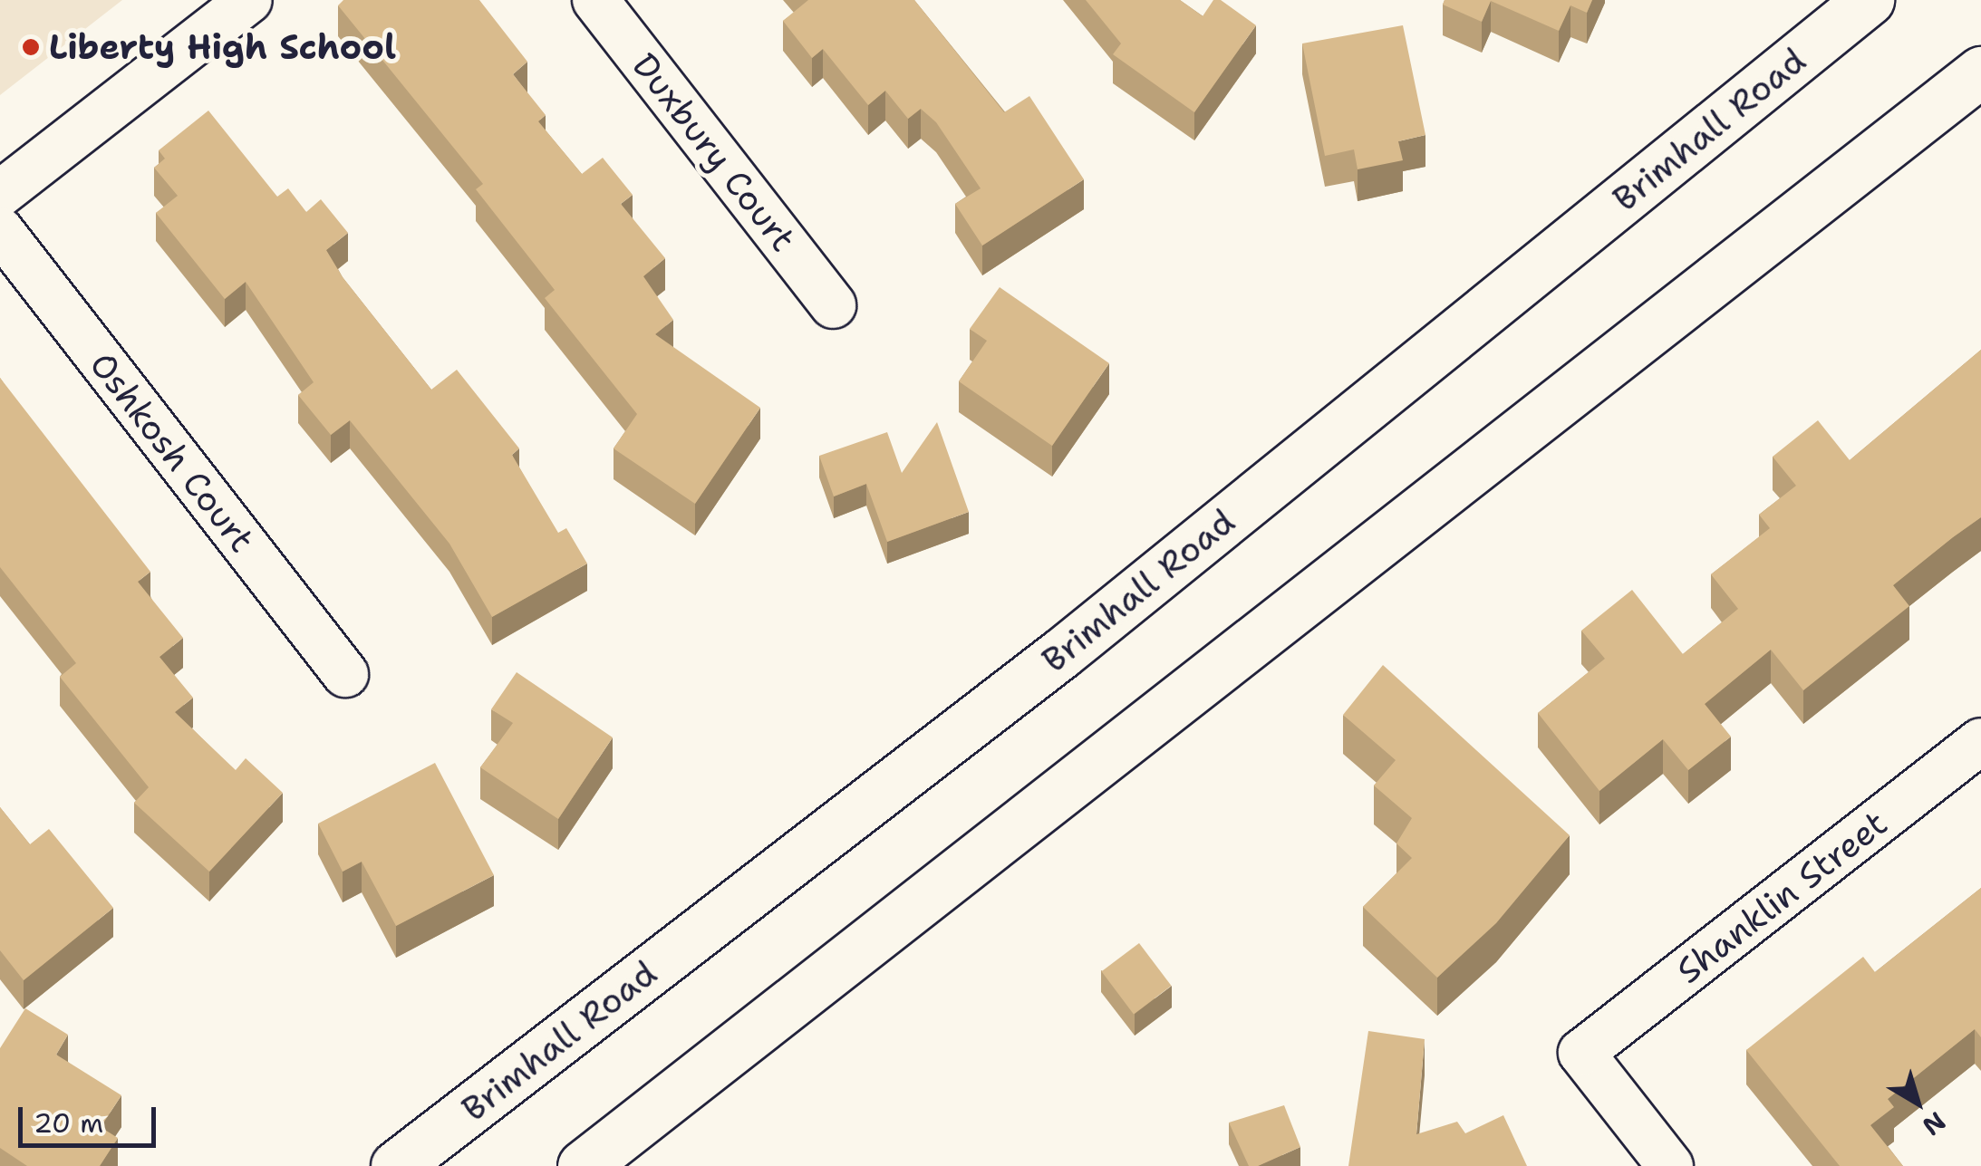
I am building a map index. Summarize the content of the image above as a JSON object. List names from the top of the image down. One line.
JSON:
{"streets":{"street":["Brimhall Road","Duxbury Court","Oshkosh Court","Shanklin Street"]},"places":["Liberty High School"],"scale_bar":"20 m","north":"bottom right"}
